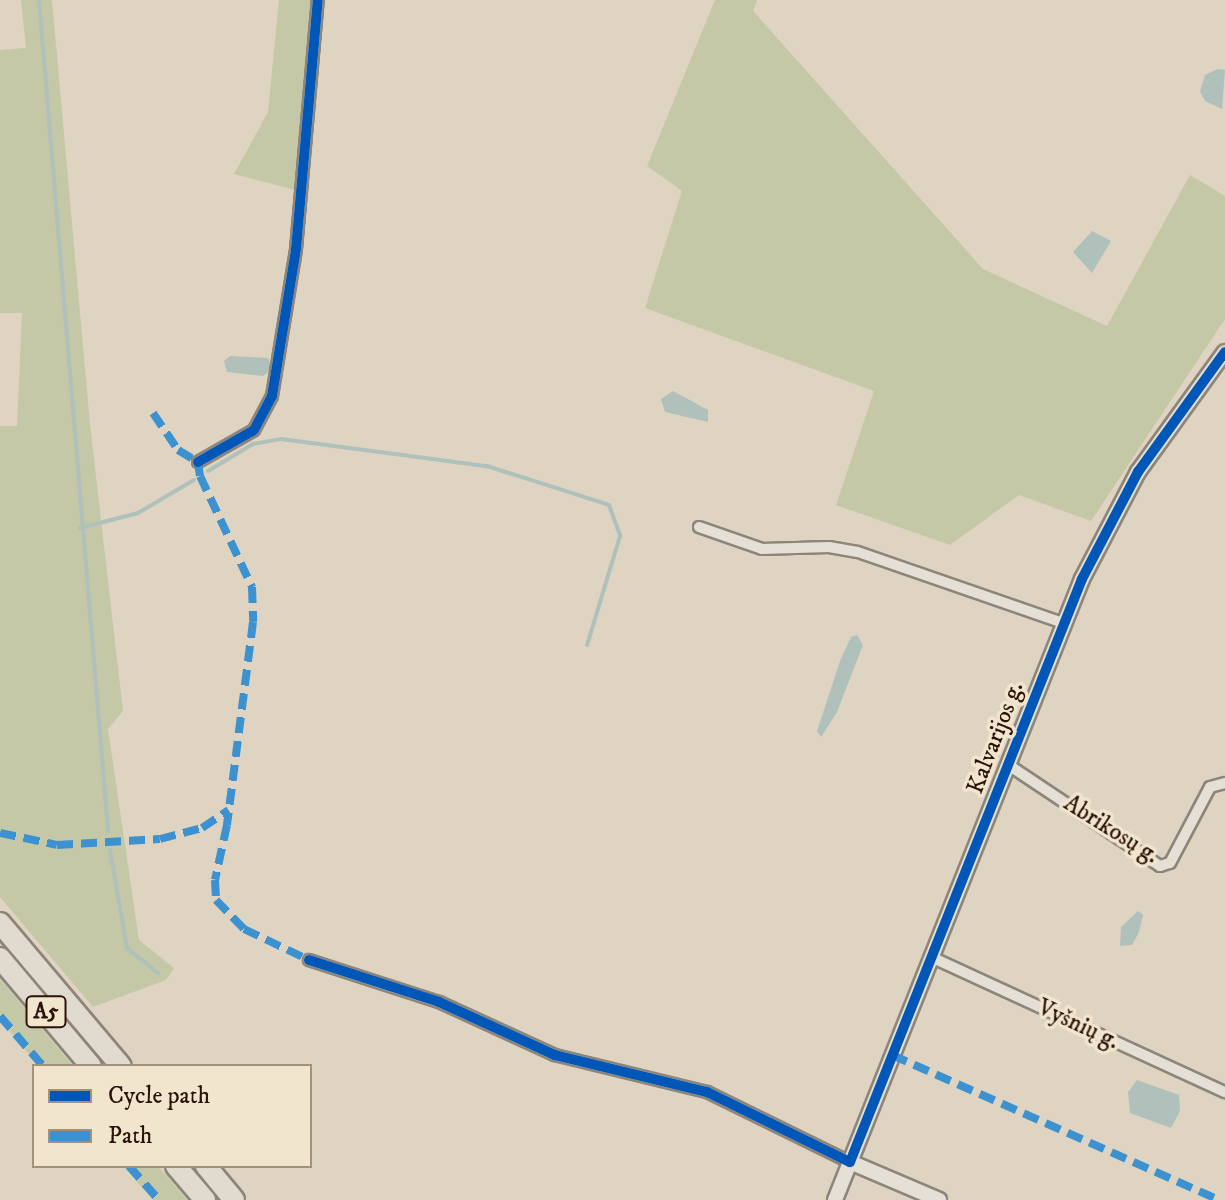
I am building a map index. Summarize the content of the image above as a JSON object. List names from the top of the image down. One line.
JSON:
{"streets":{"highway":["A5"],"main road":["Kalvarijos g."],"street":["Abrikosų g.","Vyšnių g."]},"crossings":[["Kalvarijos g.","Abrikosų g."],["Kalvarijos g.","Vyšnių g."]],"legend":["Cycle path","Path"]}
